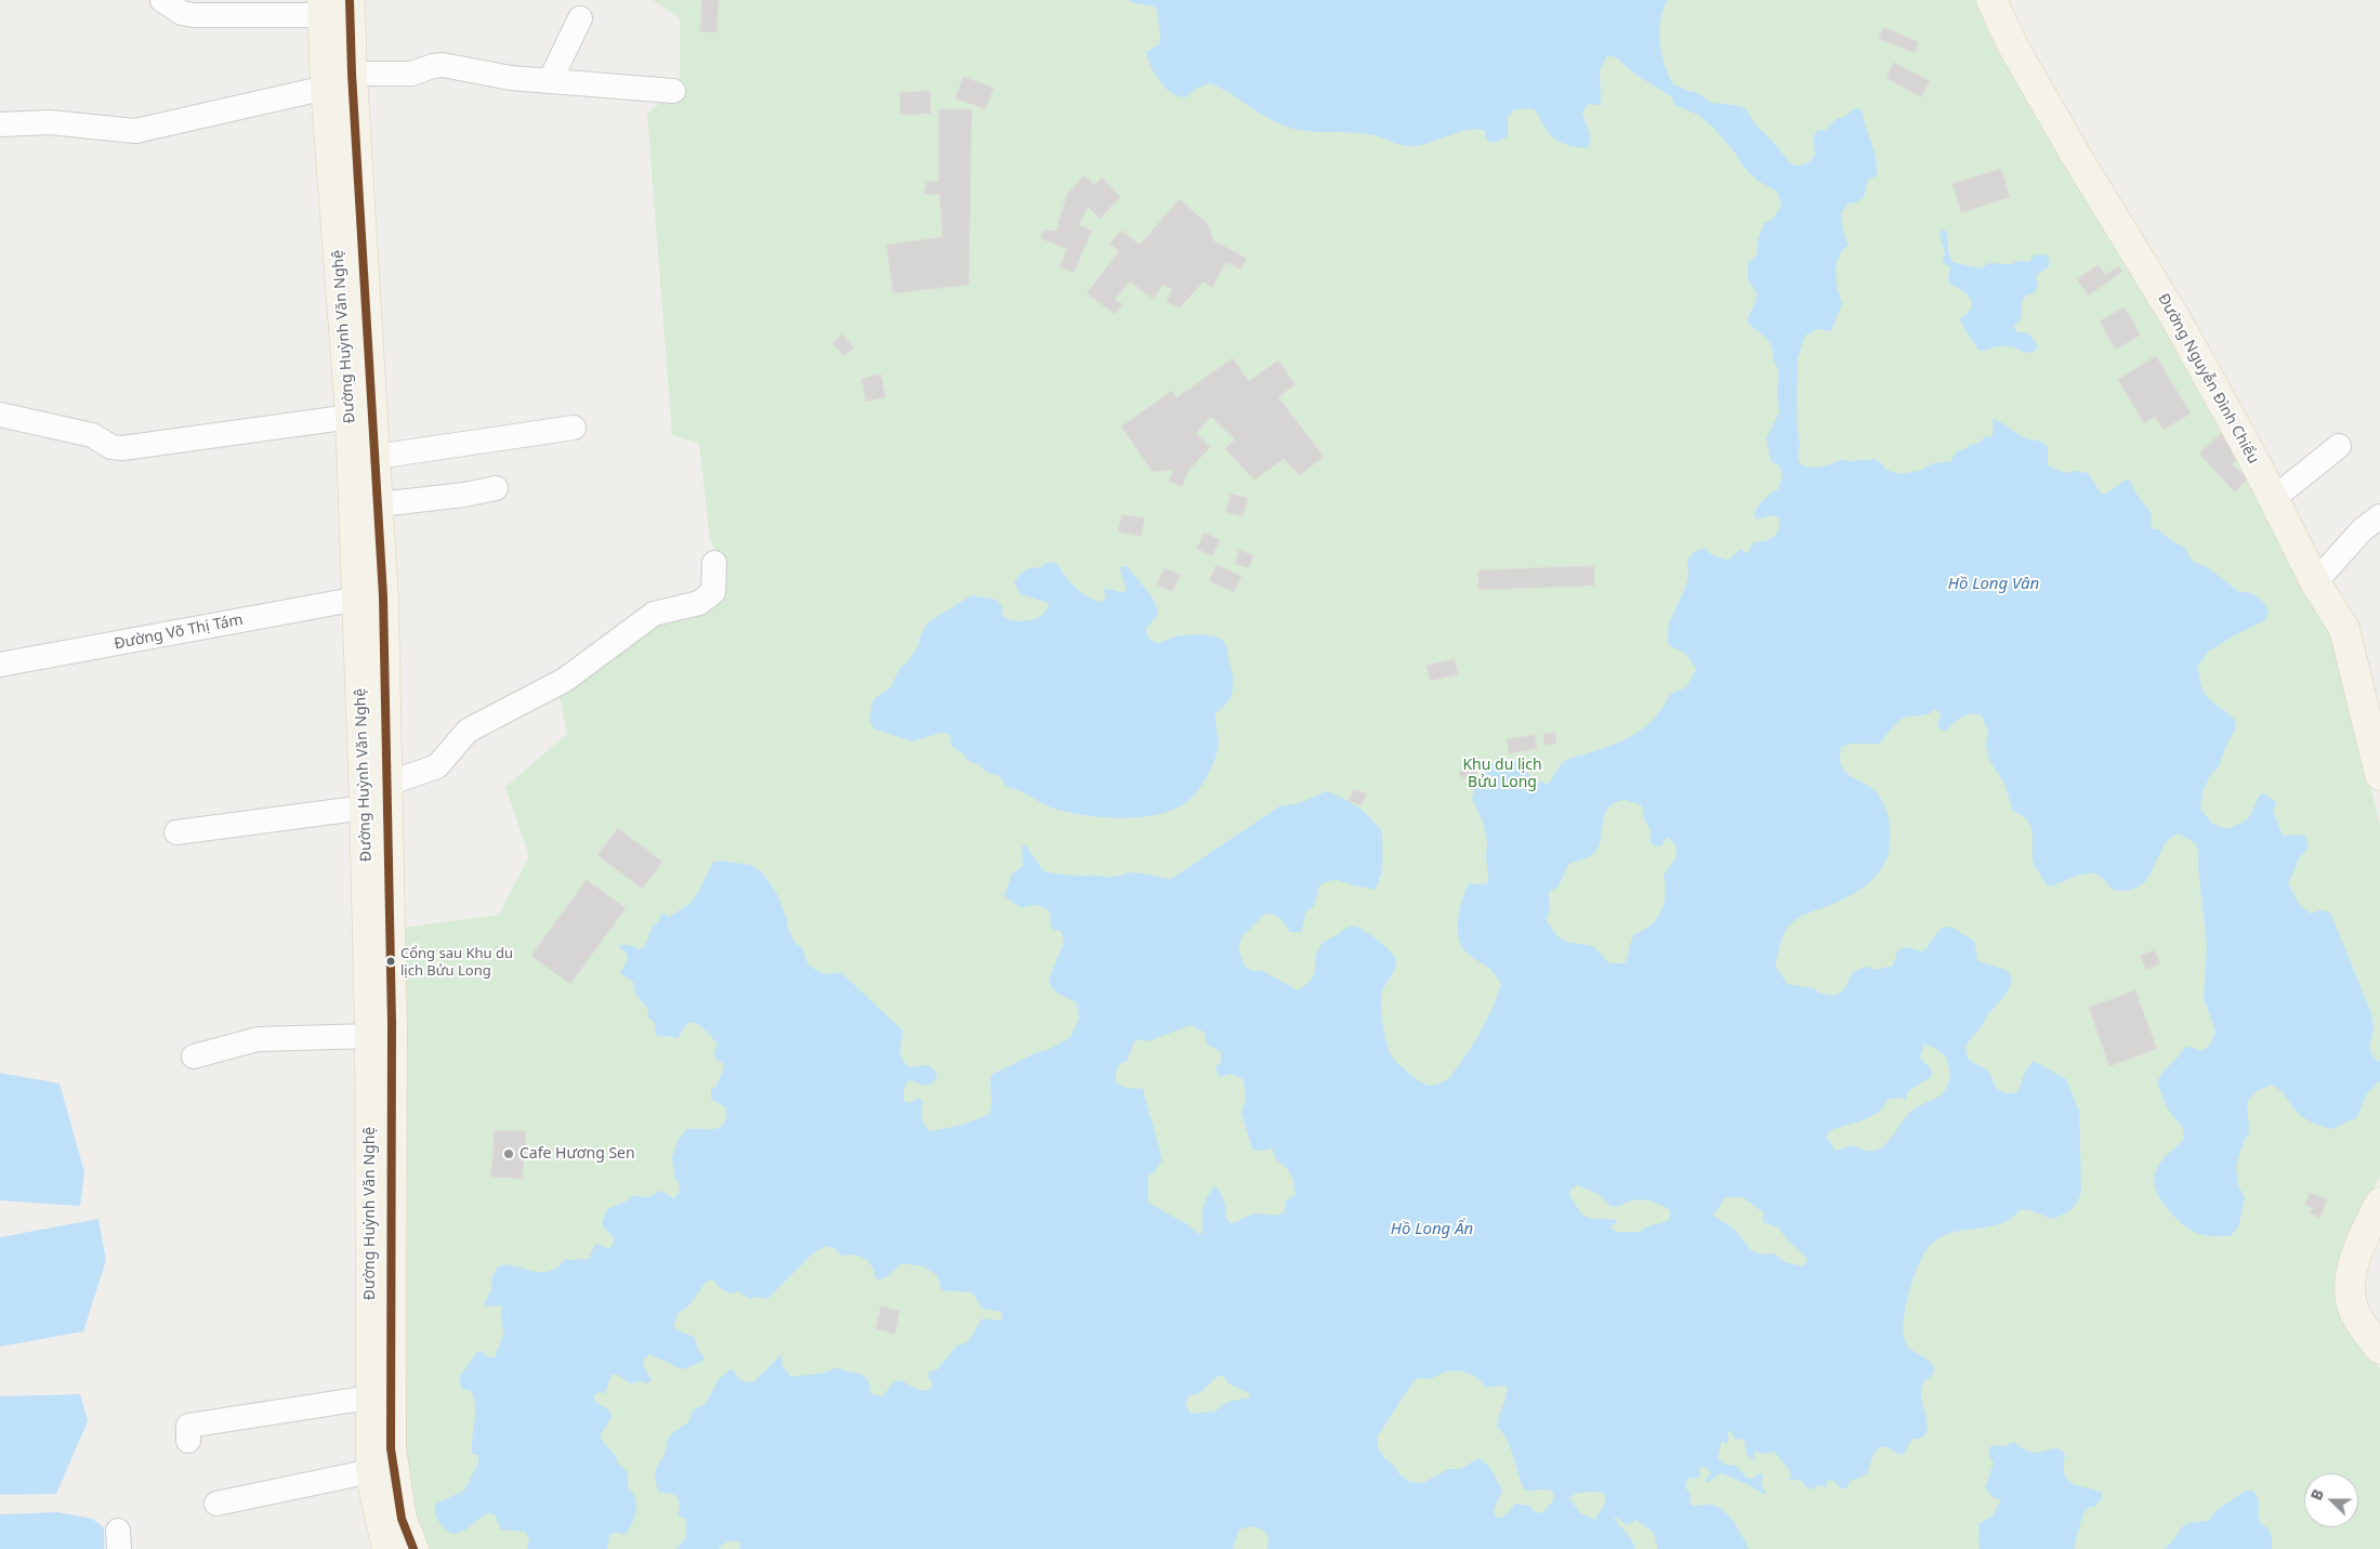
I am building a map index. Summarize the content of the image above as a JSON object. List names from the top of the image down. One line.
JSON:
{"streets":{"main road":["Đường Huỳnh Văn Nghệ","Đường Nguyễn Đình Chiểu"],"street":["Đường Võ Thị Tám"]},"crossings":[["Đường Huỳnh Văn Nghệ","Đường Võ Thị Tám"]],"water":["Hồ Long Vân","Hồ Long Ẩn"],"parks":["Khu du lịch Bửu Long"],"places":["Cổng sau Khu du lịch Bửu Long","Cafe Hương Sen"],"north":"left"}
